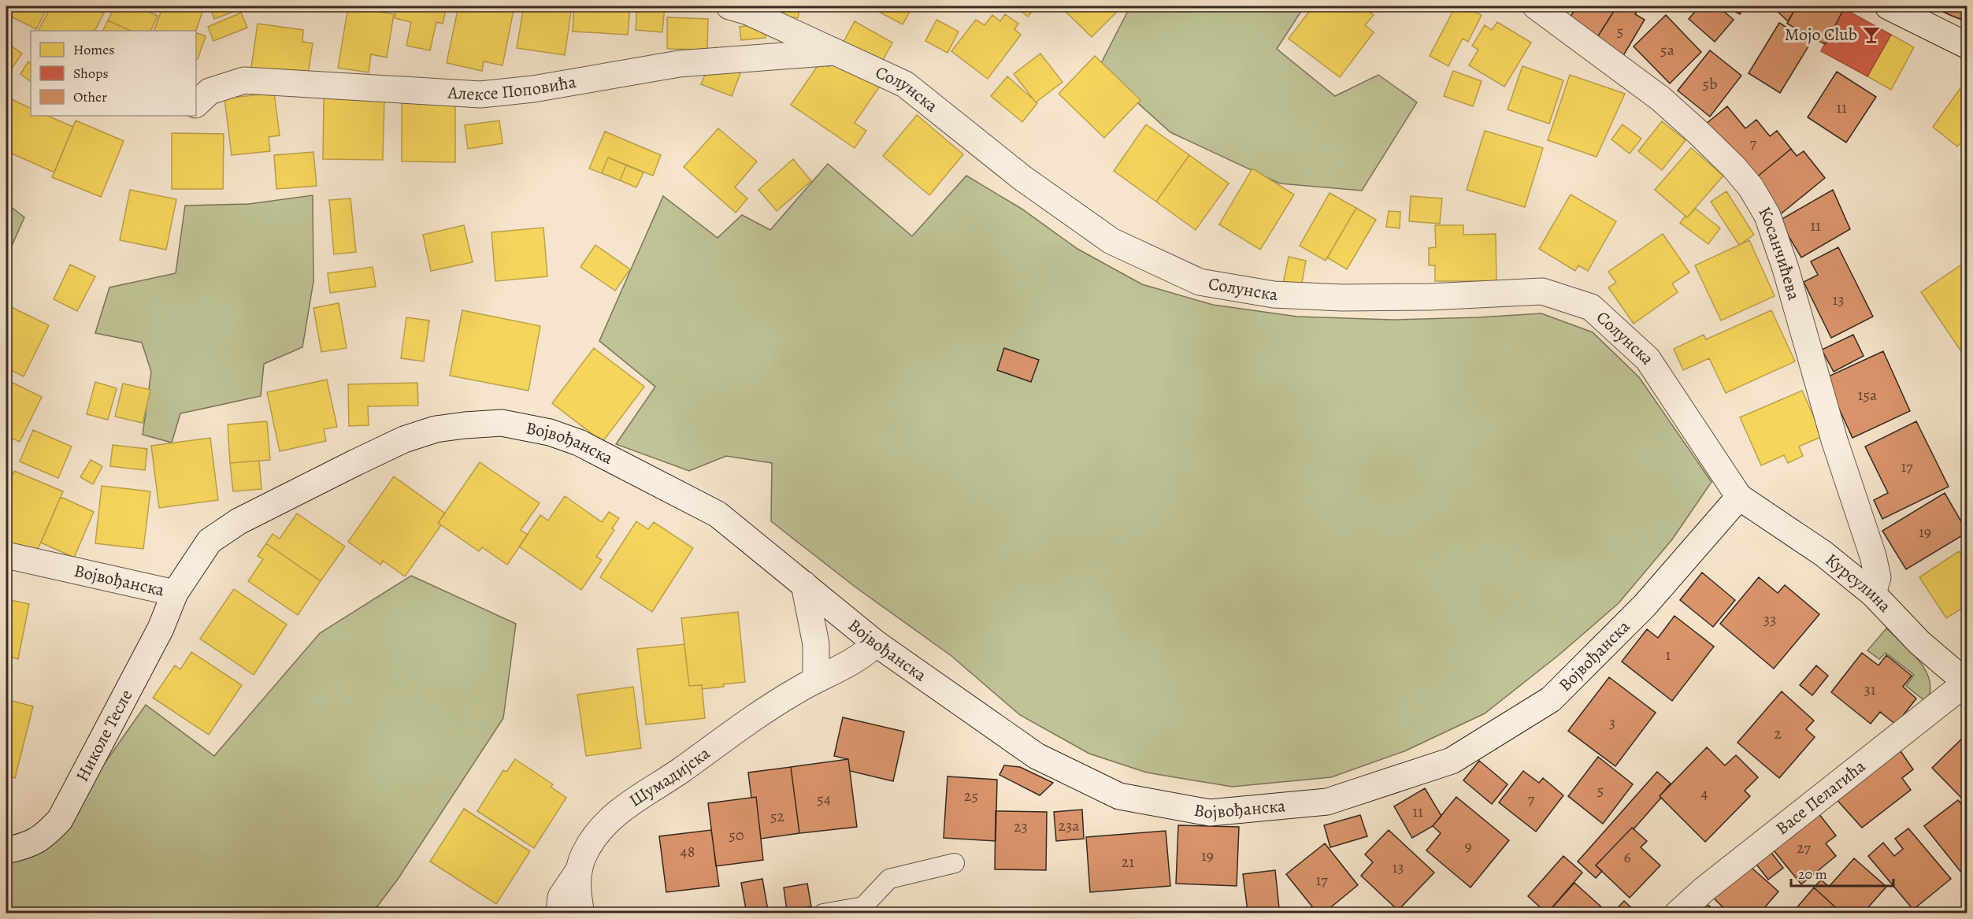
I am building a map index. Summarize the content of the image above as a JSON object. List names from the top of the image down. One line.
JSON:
{"streets":{"street":["Алексе Поповића","Солунска","Косанчићева","Војвођанска","Курсулина","Николе Тесле","Шумадијска","Васе Пелагића"]},"crossings":[["Алексе Поповића","Солунска"],["Солунска","Војвођанска"],["Солунска","Курсулина"],["Косанчићева","Курсулина"],["Војвођанска","Курсулина"],["Војвођанска","Николе Тесле"],["Војвођанска","Шумадијска"],["Курсулина","Васе Пелагића"]],"places":{"bar":["Mojo Club"]},"house_numbers":["5","5a","5b","11","7","11","13","15a","17","19","33","1","31","3","2","5","4","25","54","7","11","52","23a","23","50","9","27","48","19","6","21","13","17"],"legend":["Homes","Shops","Other"],"scale_bar":"20 m"}
